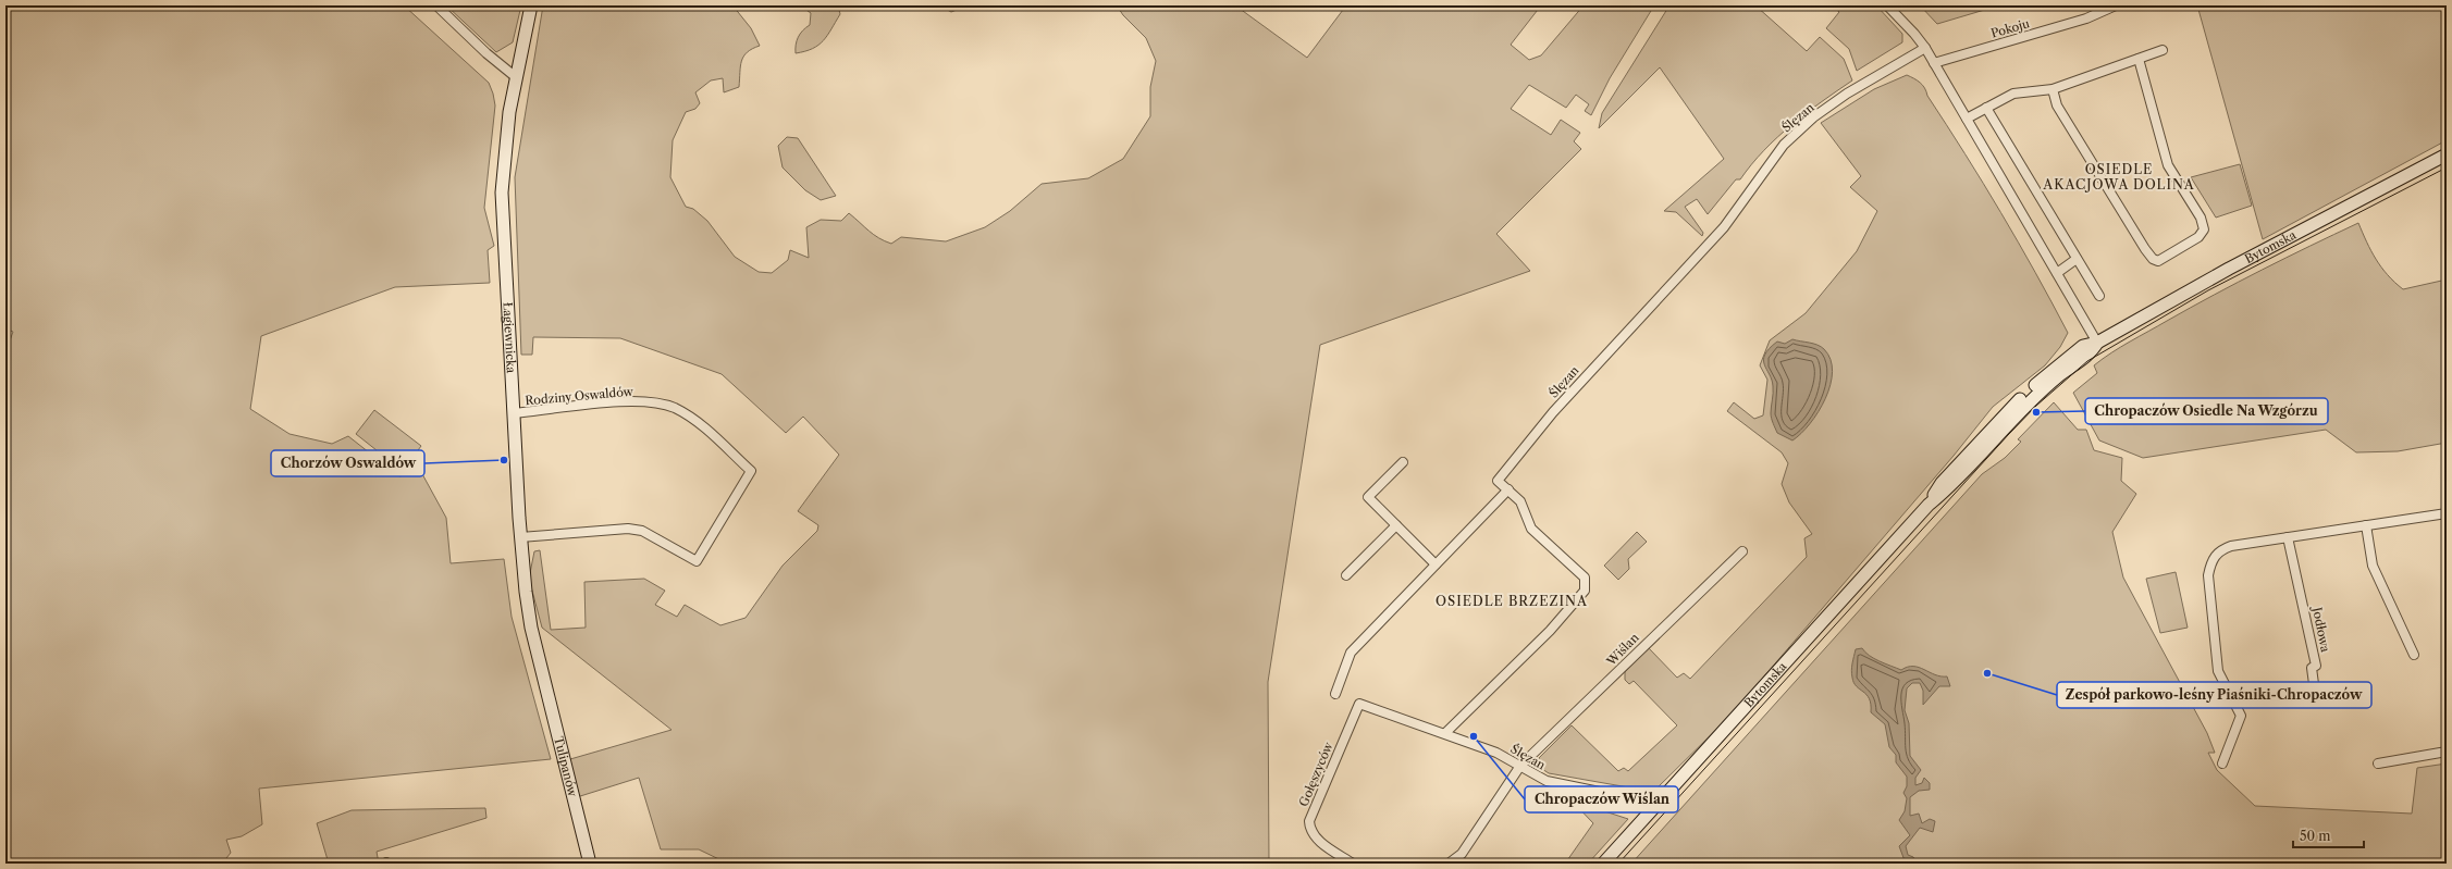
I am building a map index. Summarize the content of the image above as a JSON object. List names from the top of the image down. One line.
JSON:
{"streets":{"main road":["Bytomska","Łagiewnicka","Tulipanów"],"street":["Pokoju","Ślęzan","Rodziny Oswaldów","Jodłowa","Wiślan","Gołęszyców"]},"crossings":[["Ślęzan","Bytomska"],["Ślęzan","Wiślan"],["Ślęzan","Gołęszyców"],["Łagiewnicka","Rodziny Oswaldów"],["Łagiewnicka","Tulipanów"]],"districts":["OSIEDLE AKACJOWA DOLINA","OSIEDLE BRZEZINA"],"places":["Chropaczów Osiedle Na Wzgórzu","Chorzów Oswaldów","Zespół parkowo-leśny Piaśniki-Chropaczów","Chropaczów Wiślan"],"scale_bar":"50 m"}
